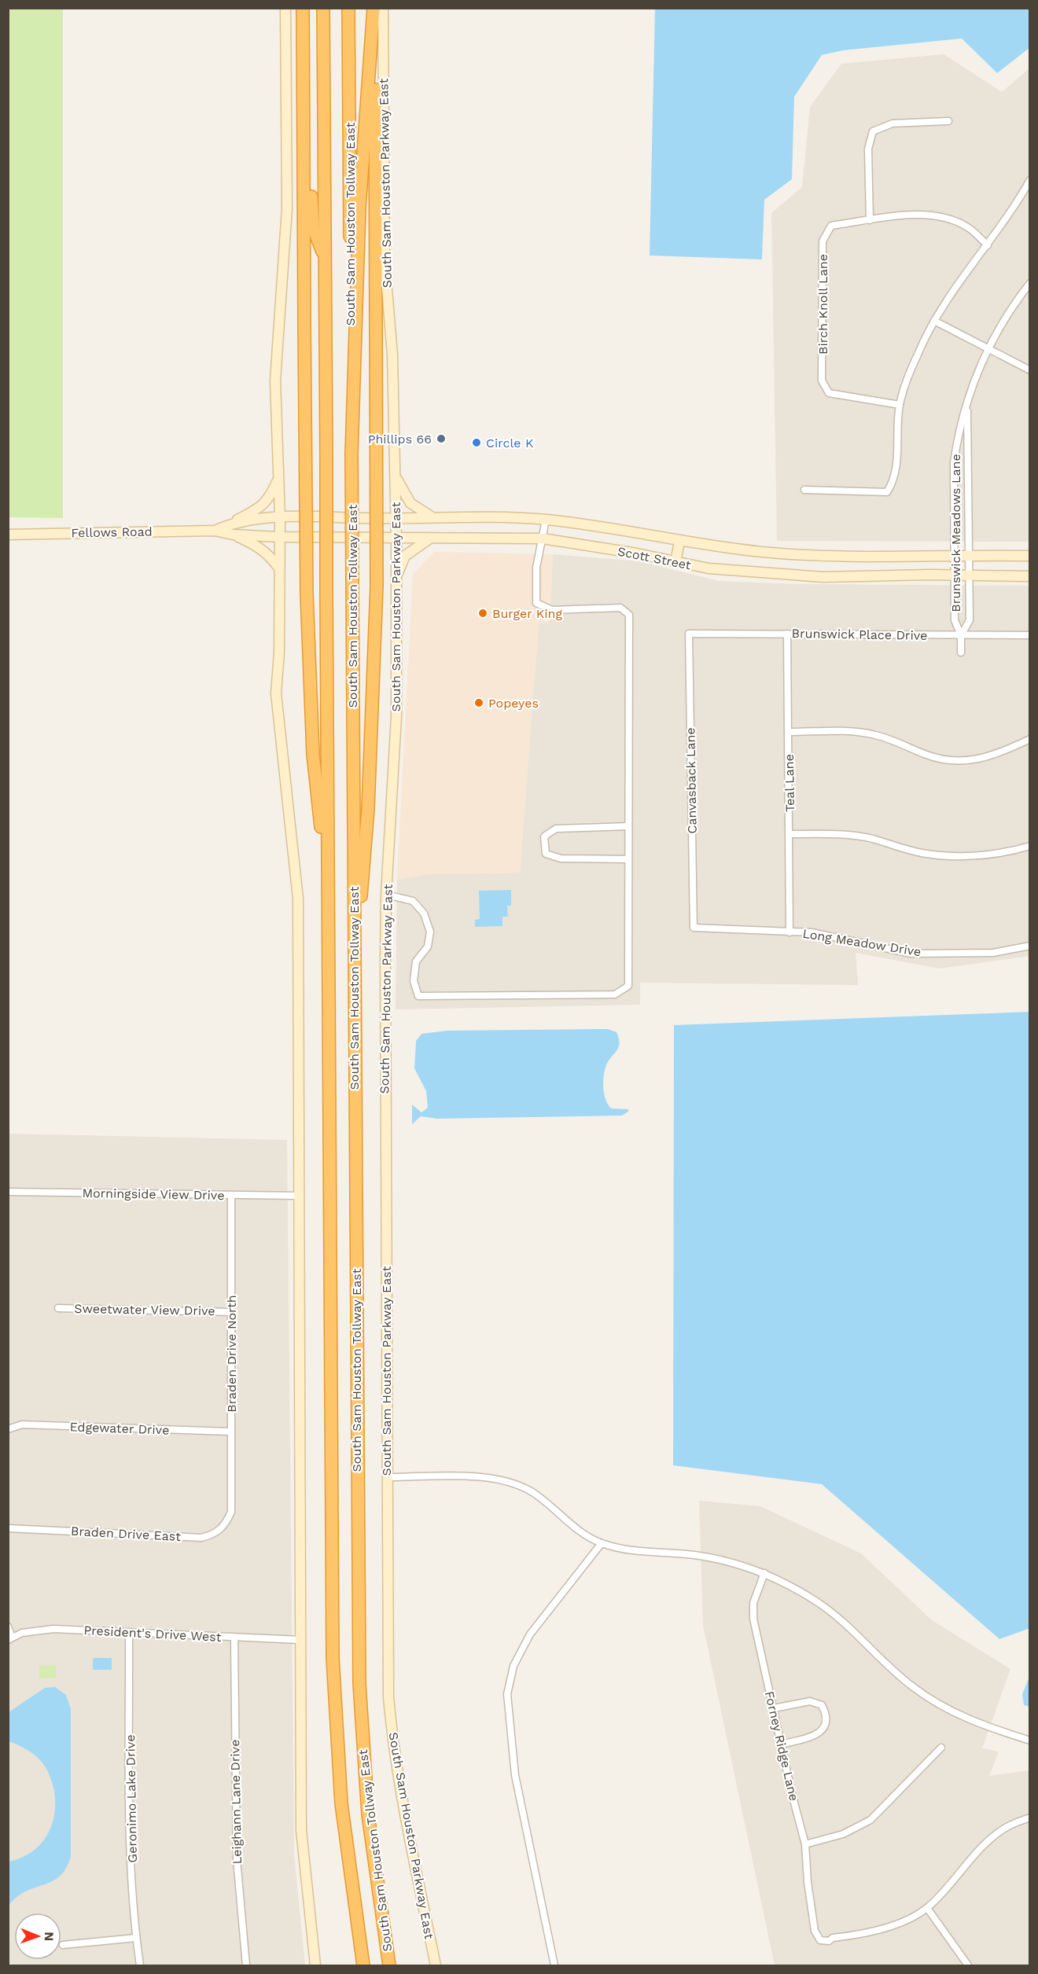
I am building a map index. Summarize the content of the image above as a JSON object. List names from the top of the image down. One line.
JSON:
{"streets":{"highway":["South Sam Houston Tollway East"],"main road":["South Sam Houston Parkway East","Fellows Road","Scott Street"],"street":["Birch Knoll Lane","Brunswick Meadows Lane","Brunswick Place Drive","Canvasback Lane","Teal Lane","Long Meadow Drive","Morningside View Drive","Sweetwater View Drive","Braden Drive North","Edgewater Drive","Braden Drive East","President's Drive West","Forney Ridge Lane","Geronimo Lake Drive","Leighann Lane Drive"]},"crossings":[["South Sam Houston Parkway East","Scott Street"],["Fellows Road","Scott Street"],["Brunswick Meadows Lane","Scott Street"],["Brunswick Meadows Lane","Brunswick Place Drive"],["Brunswick Place Drive","Canvasback Lane"],["Brunswick Place Drive","Teal Lane"],["Canvasback Lane","Long Meadow Drive"],["Teal Lane","Long Meadow Drive"],["Morningside View Drive","Braden Drive North"],["Sweetwater View Drive","Braden Drive North"],["Braden Drive North","Edgewater Drive"],["Braden Drive North","Braden Drive East"],["President's Drive West","Geronimo Lake Drive"],["President's Drive West","Leighann Lane Drive"]],"places":["Phillips 66","Circle K","Burger King","Popeyes"],"north":"right"}
